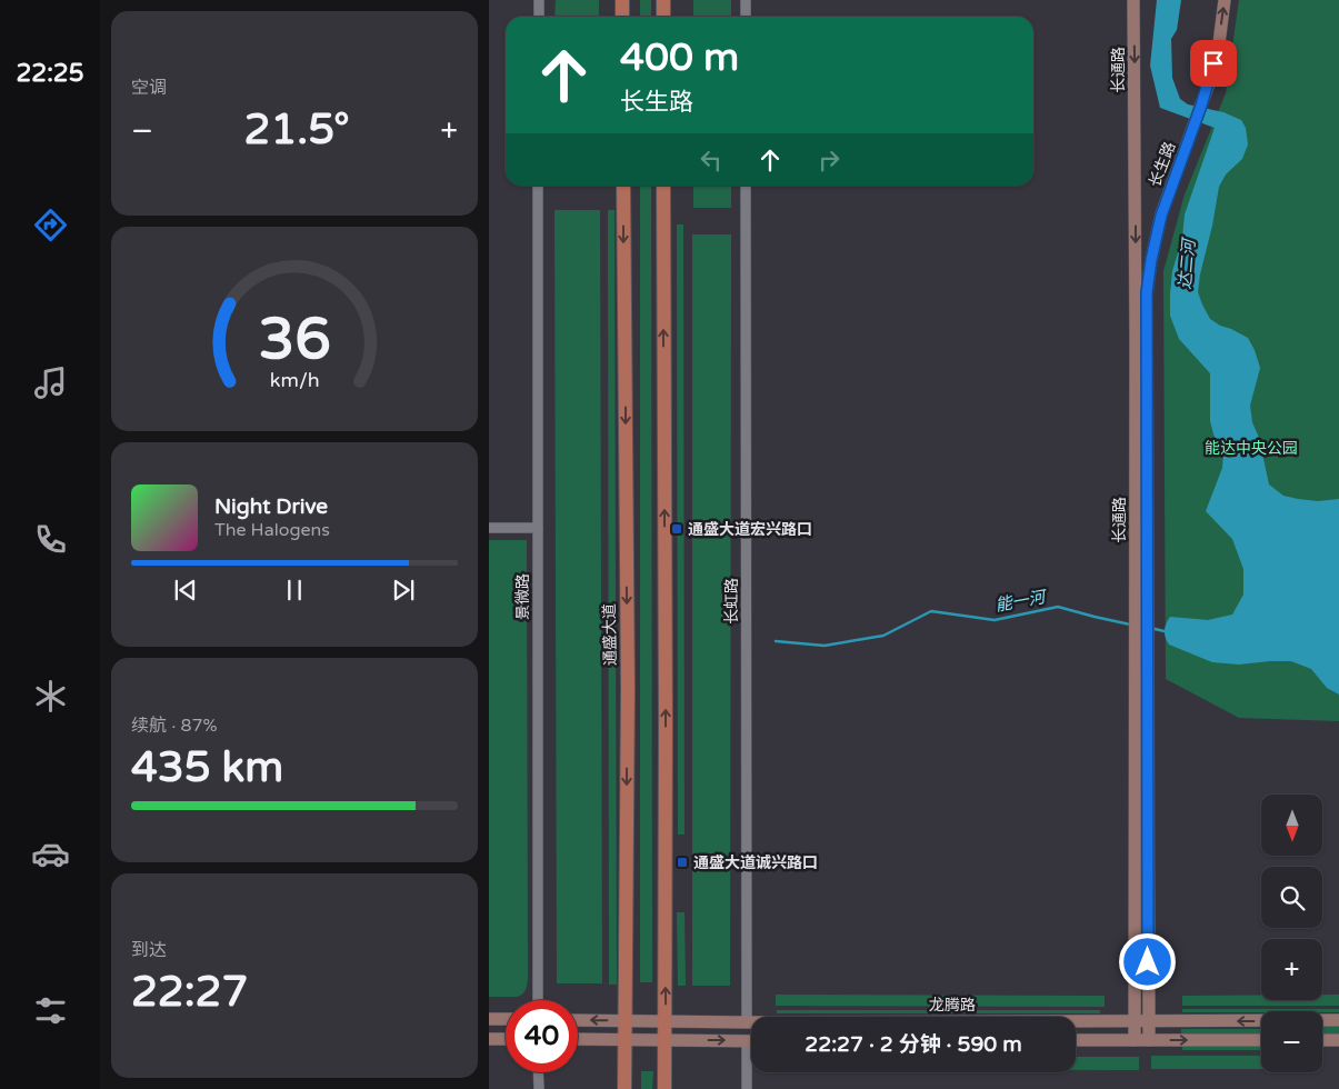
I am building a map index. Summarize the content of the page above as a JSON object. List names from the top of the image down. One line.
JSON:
{"streets":{"main road":["通盛大道"],"street":["长通路","长生路","景微路","长虹路","龙腾路"]},"crossings":[["长通路","长生路"],["长通路","龙腾路"],["长虹路","龙腾路"],["通盛大道","龙腾路"]],"one_way":["长生路"],"water":["达二河","能一河"],"parks":["能达中央公园"],"places":{"transit":["通盛大道宏兴路口","通盛大道诚兴路口"]},"north":"bottom","page":{"tabs":"22:25","tile":["空调",["续航 · 87%","435 km"],["到达","22:27"]],"turn":["400 m","长生路"],"heat":["−","21.5°","+"],"song":["Night Drive","The Halogens"],"map_buttons":["+","−"],"limit":"40","trip":"22:27 · 2 分钟 · 590 m","gauge":["36","km/h"]}}
